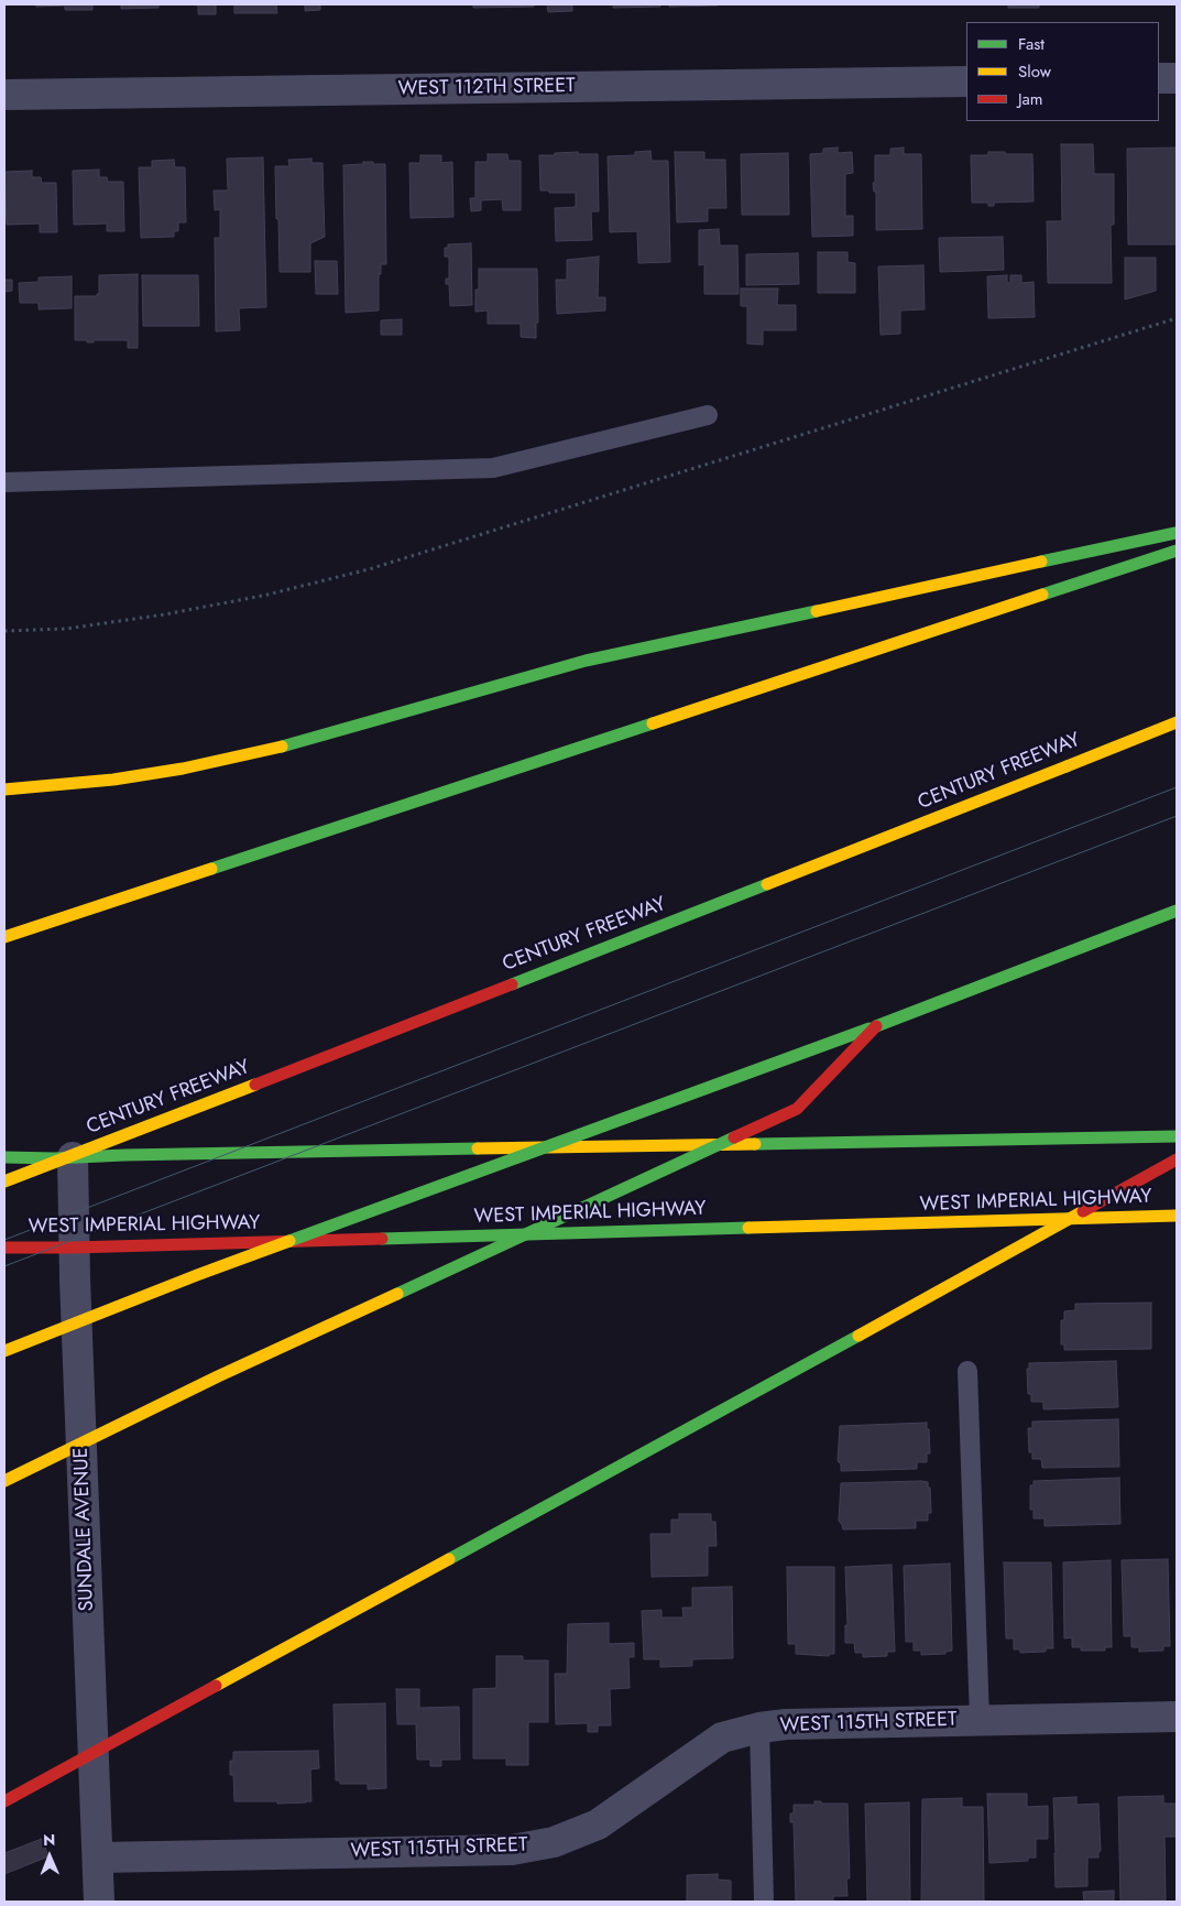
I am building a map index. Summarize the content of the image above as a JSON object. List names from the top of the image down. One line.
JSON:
{"streets":{"main road":["CENTURY FREEWAY","WEST IMPERIAL HIGHWAY"],"street":["WEST 112TH STREET","SUNDALE AVENUE","WEST 115TH STREET"]},"crossings":[["WEST IMPERIAL HIGHWAY","SUNDALE AVENUE"],["SUNDALE AVENUE","WEST 115TH STREET"]],"legend":["Fast","Slow","Jam"],"north":"top"}
